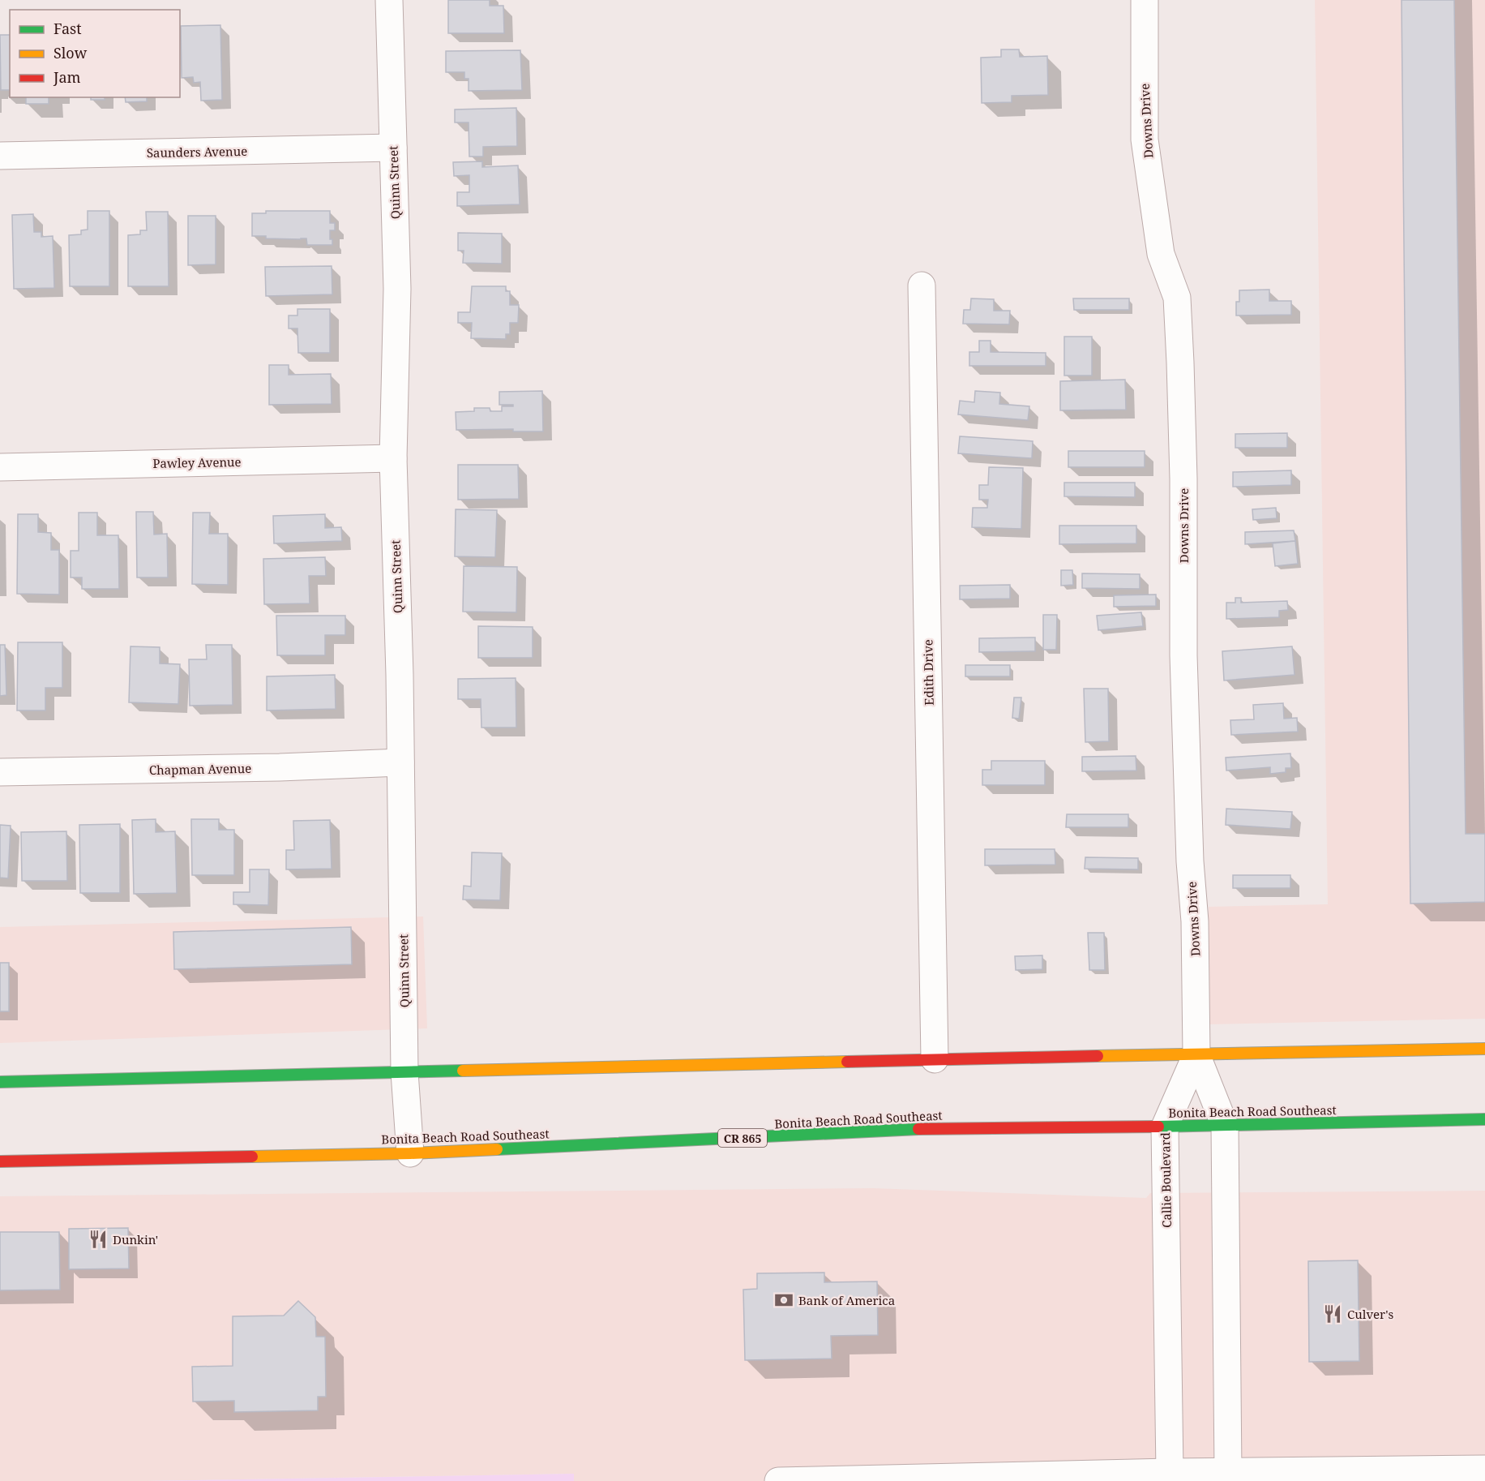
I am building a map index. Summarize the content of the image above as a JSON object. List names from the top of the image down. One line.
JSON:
{"streets":{"main road":["Bonita Beach Road Southeast","CR 865"],"street":["Downs Drive","Saunders Avenue","Quinn Street","Pawley Avenue","Edith Drive","Chapman Avenue","Callie Boulevard"]},"crossings":[["Downs Drive","Callie Boulevard"],["Saunders Avenue","Quinn Street"],["Quinn Street","Pawley Avenue"],["Quinn Street","Chapman Avenue"],["Quinn Street","Bonita Beach Road Southeast"],["Bonita Beach Road Southeast","Callie Boulevard"]],"places":{"restaurant":["Dunkin'","Culver's"],"bank":["Bank of America"]},"legend":["Fast","Slow","Jam"]}
